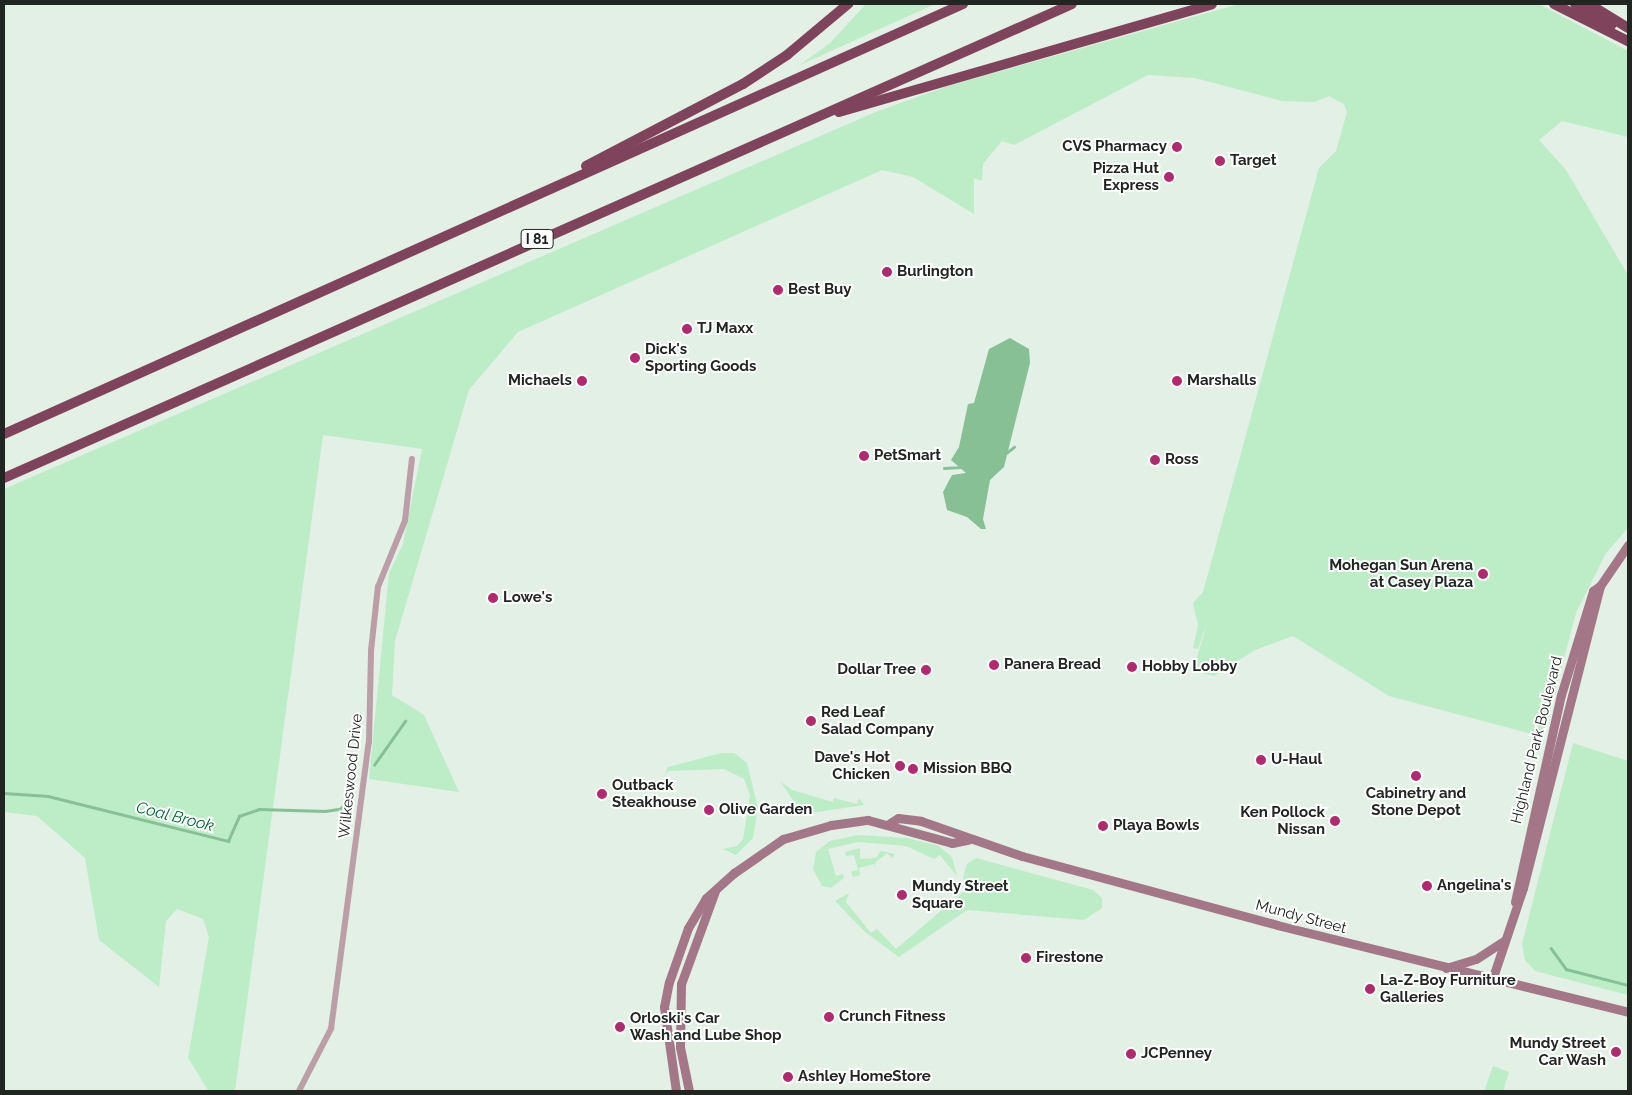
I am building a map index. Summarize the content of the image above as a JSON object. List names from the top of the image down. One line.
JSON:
{"streets":{"highway":["I 81"],"main road":["Highland Park Boulevard","Mundy Street"],"street":["Wilkeswood Drive"]},"crossings":[["Highland Park Boulevard","Mundy Street"]],"water":["Coal Brook"],"places":["CVS Pharmacy","Target","Pizza Hut Express","Burlington","Best Buy","TJ Maxx","Dick's Sporting Goods","Michaels","Marshalls","PetSmart","Ross","Mohegan Sun Arena at Casey Plaza","Lowe's","Panera Bread","Hobby Lobby","Dollar Tree","Red Leaf Salad Company","U-Haul","Dave's Hot Chicken","Mission BBQ","Cabinetry and Stone Depot","Outback Steakhouse","Olive Garden","Ken Pollock Nissan","Playa Bowls","Angelina's","Mundy Street Square","Firestone","La-Z-Boy Furniture Galleries","Crunch Fitness","Orloski's Car Wash and Lube Shop","Mundy Street Car Wash","JCPenney","Ashley HomeStore"]}
